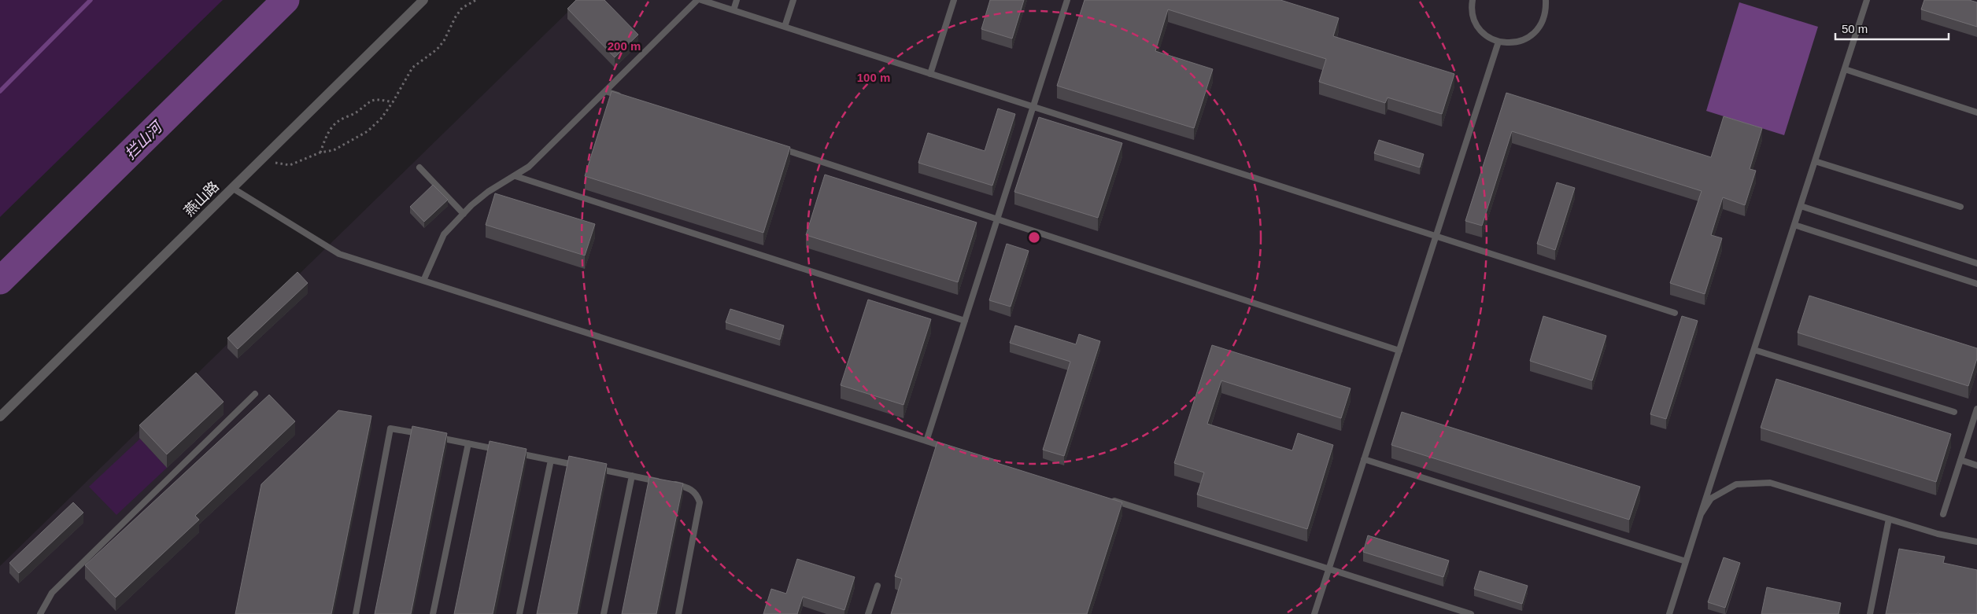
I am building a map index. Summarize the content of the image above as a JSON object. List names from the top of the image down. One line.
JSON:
{"streets":{"street":["燕山路"]},"water":["拦山河"],"scale_bar":"50 m","rings":["200 m","100 m"]}
